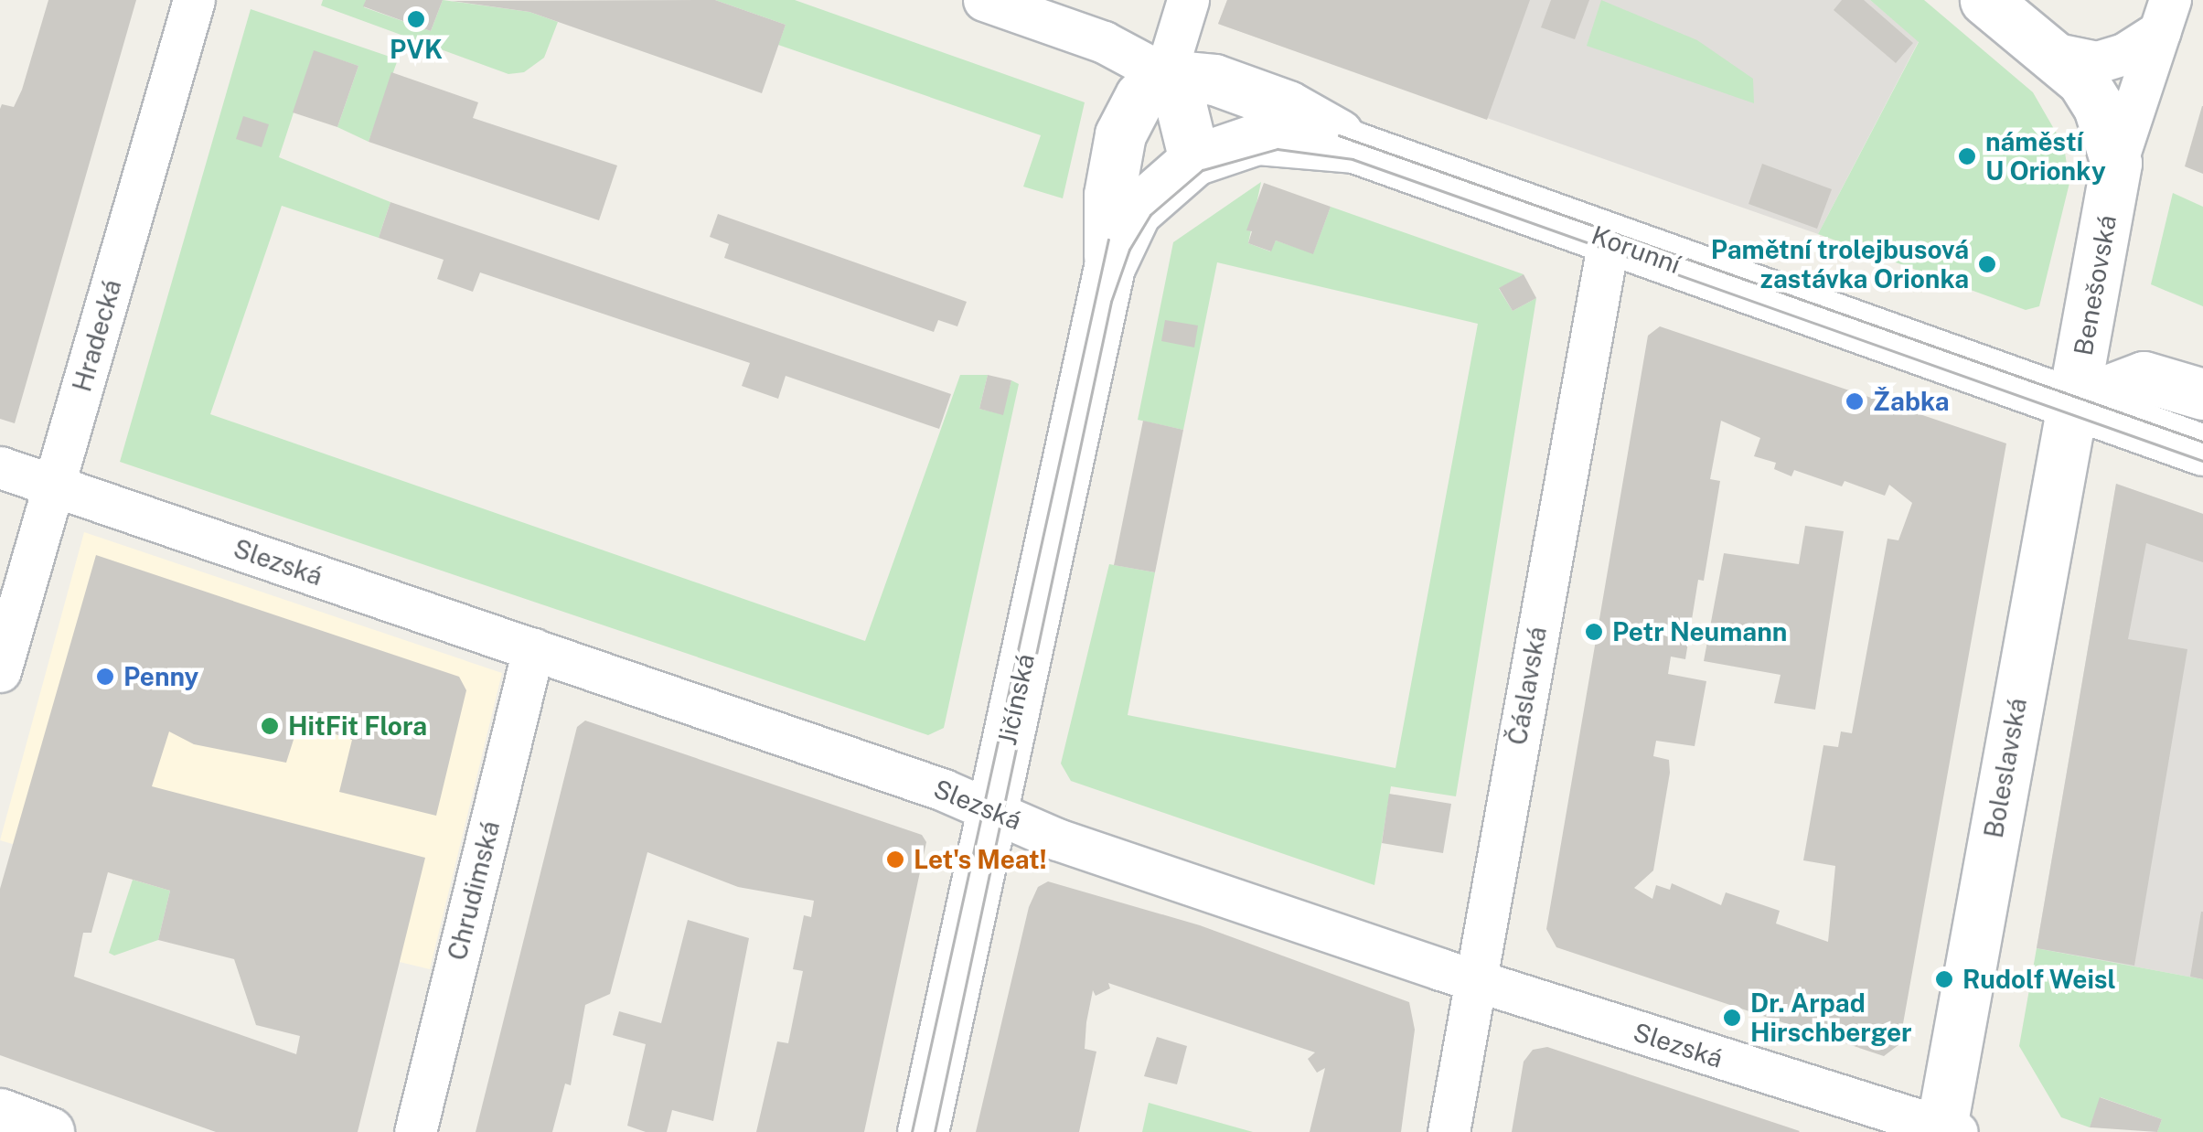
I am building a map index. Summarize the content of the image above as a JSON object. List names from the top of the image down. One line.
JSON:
{"streets":{"street":["Korunní","Benešovská","Hradecká","Slezská","Čáslavská","Jičínská","Boleslavská","Chrudimská"]},"crossings":[["Korunní","Benešovská"],["Korunní","Čáslavská"],["Korunní","Jičínská"],["Korunní","Boleslavská"],["Benešovská","Boleslavská"],["Hradecká","Slezská"],["Slezská","Čáslavská"],["Slezská","Jičínská"],["Slezská","Boleslavská"],["Slezská","Chrudimská"]],"places":["PVK","náměstí U Orionky","Pamětní trolejbusová zastávka Orionka","Žabka","Petr Neumann","Penny","HitFit Flora","Let's Meat!","Rudolf Weisl","Dr. Arpad Hirschberger"]}
